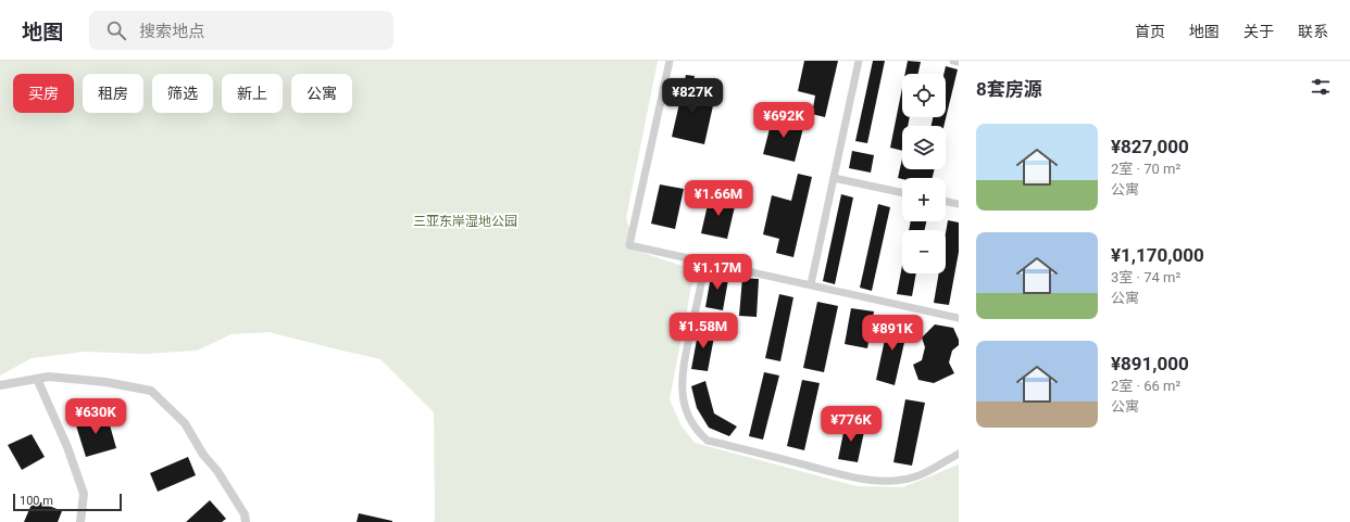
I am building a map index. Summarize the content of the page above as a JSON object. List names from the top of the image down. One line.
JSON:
{"parks":["三亚东岸湿地公园"],"scale_bar":"100 m","page":{"header":"地图","search":"搜索地点","nav":["首页","地图","关于","联系"],"heading":"8套房源","map_buttons":["+","−"],"chip":["买房","租房","筛选","新上","公寓"],"price":["¥827K","¥692K","¥1.66M","¥1.17M","¥1.58M","¥891K","¥630K","¥776K"],"list":[{"name":"¥827,000","note":"2室 · 70 m² · 公寓"},{"name":"¥1,170,000","note":"3室 · 74 m² · 公寓"},{"name":"¥891,000","note":"2室 · 66 m² · 公寓"}],"scale":"100 m"}}
